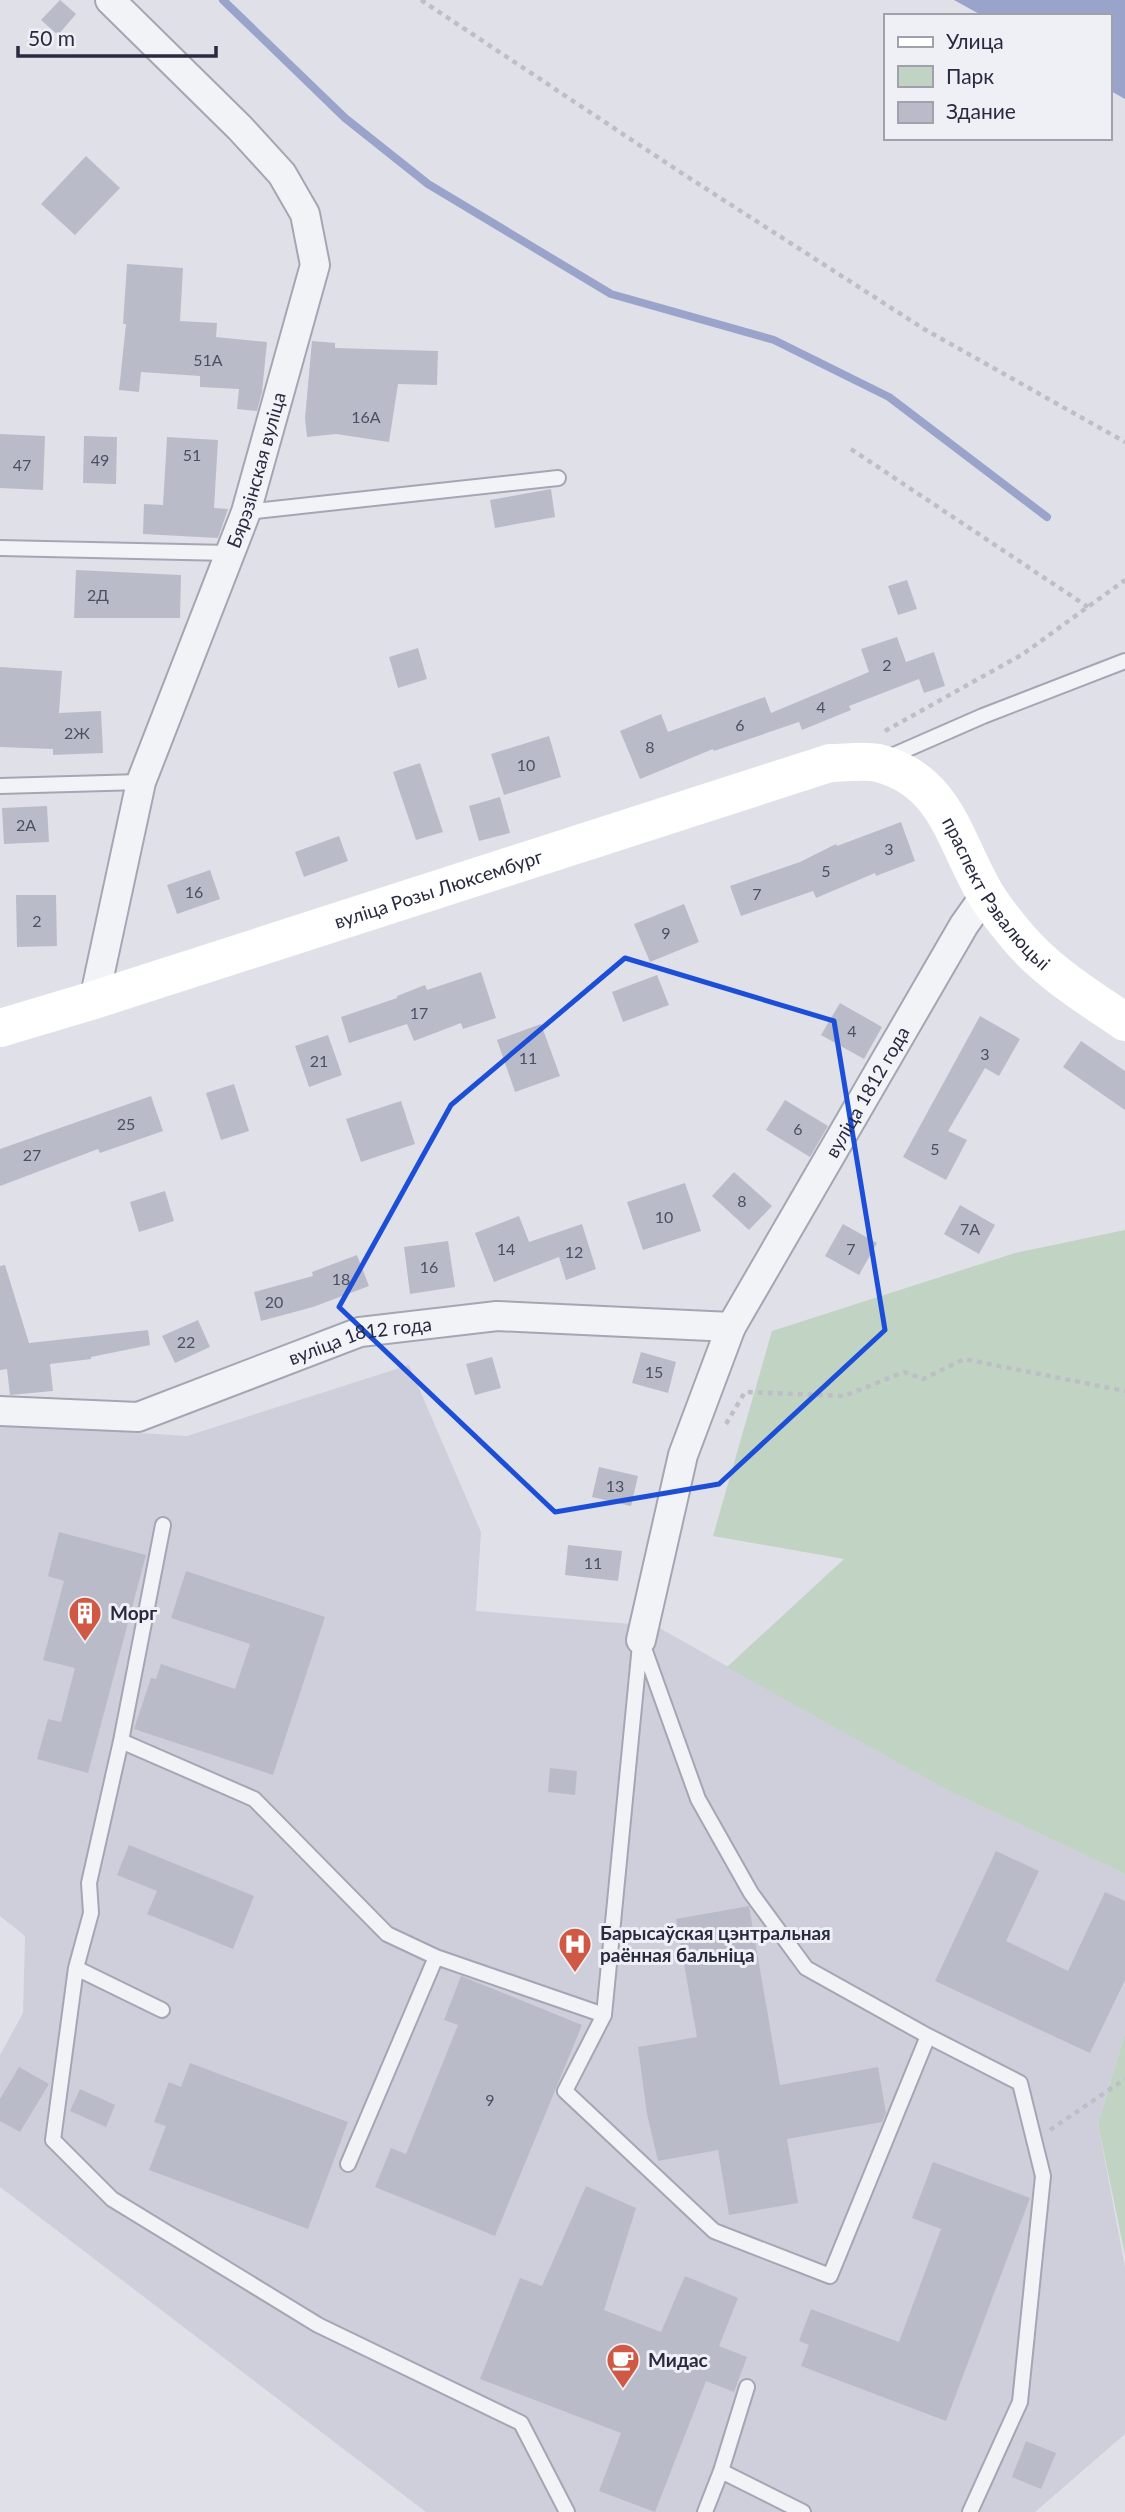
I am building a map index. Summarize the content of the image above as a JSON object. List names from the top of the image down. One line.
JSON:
{"streets":{"main road":["вуліца Розы Люксембург","праспект Рэвалюцыі"],"street":["Бярэзінская вуліца","вуліца 1812 года"]},"crossings":[["Бярэзінская вуліца","вуліца Розы Люксембург"],["вуліца Розы Люксембург","праспект Рэвалюцыі"],["праспект Рэвалюцыі","вуліца 1812 года"]],"places":{"building":["Морг"],"hospital":["Барысаўская цэнтральная раённая бальніца"],"cafe":["Мидас"]},"house_numbers":["51А","16А","51","49","47","2Д","2","4","6","2Ж","8","10","2А","3","5","16","7","2","9","17","4","3","11","21","25","6","5","27","8","10","7А","14","7","12","16","18","20","22","15","13","11","9"],"legend":["Улица","Парк","Здание"],"scale_bar":"50 m"}
